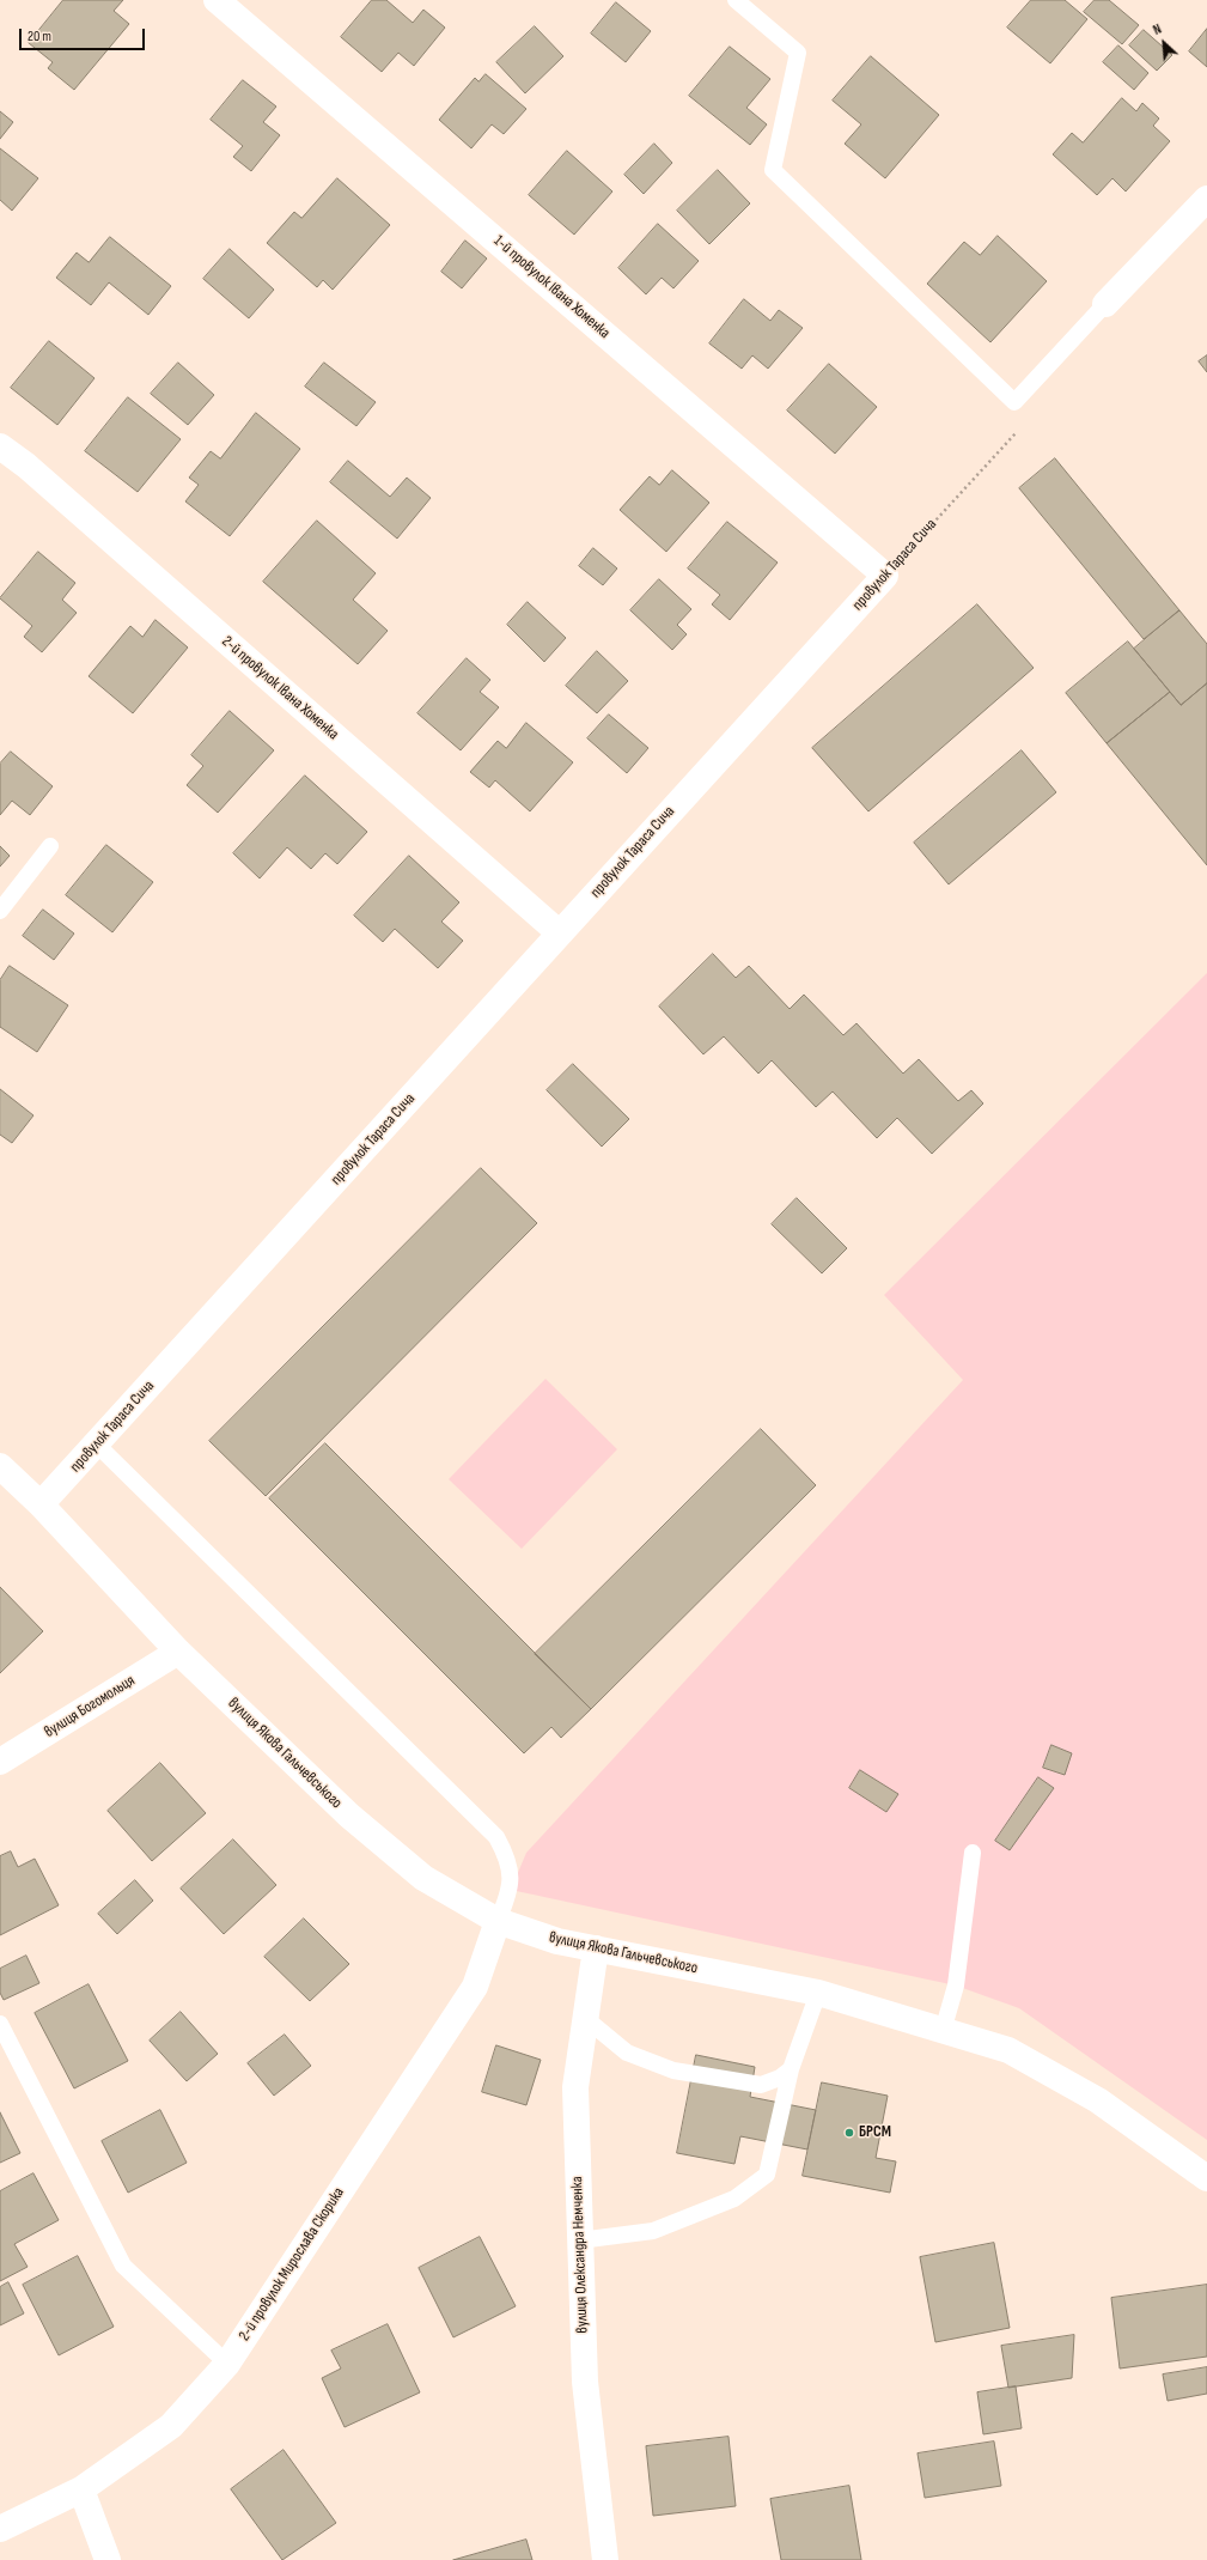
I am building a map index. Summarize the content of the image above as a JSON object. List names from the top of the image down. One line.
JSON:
{"streets":{"street":["1-й провулок Івана Хоменка","провулок Тараса Сича","2-й провулок Івана Хоменка","вулиця Богомольця","вулиця Якова Гальчевського","вулиця Олександра Немченка","2-й провулок Мирослава Скорика"]},"crossings":[["1-й провулок Івана Хоменка","провулок Тараса Сича"],["провулок Тараса Сича","2-й провулок Івана Хоменка"],["провулок Тараса Сича","вулиця Якова Гальчевського"],["вулиця Богомольця","вулиця Якова Гальчевського"],["вулиця Якова Гальчевського","вулиця Олександра Немченка"],["вулиця Якова Гальчевського","2-й провулок Мирослава Скорика"]],"places":["БРСМ"],"scale_bar":"20 m","north":"top left"}
